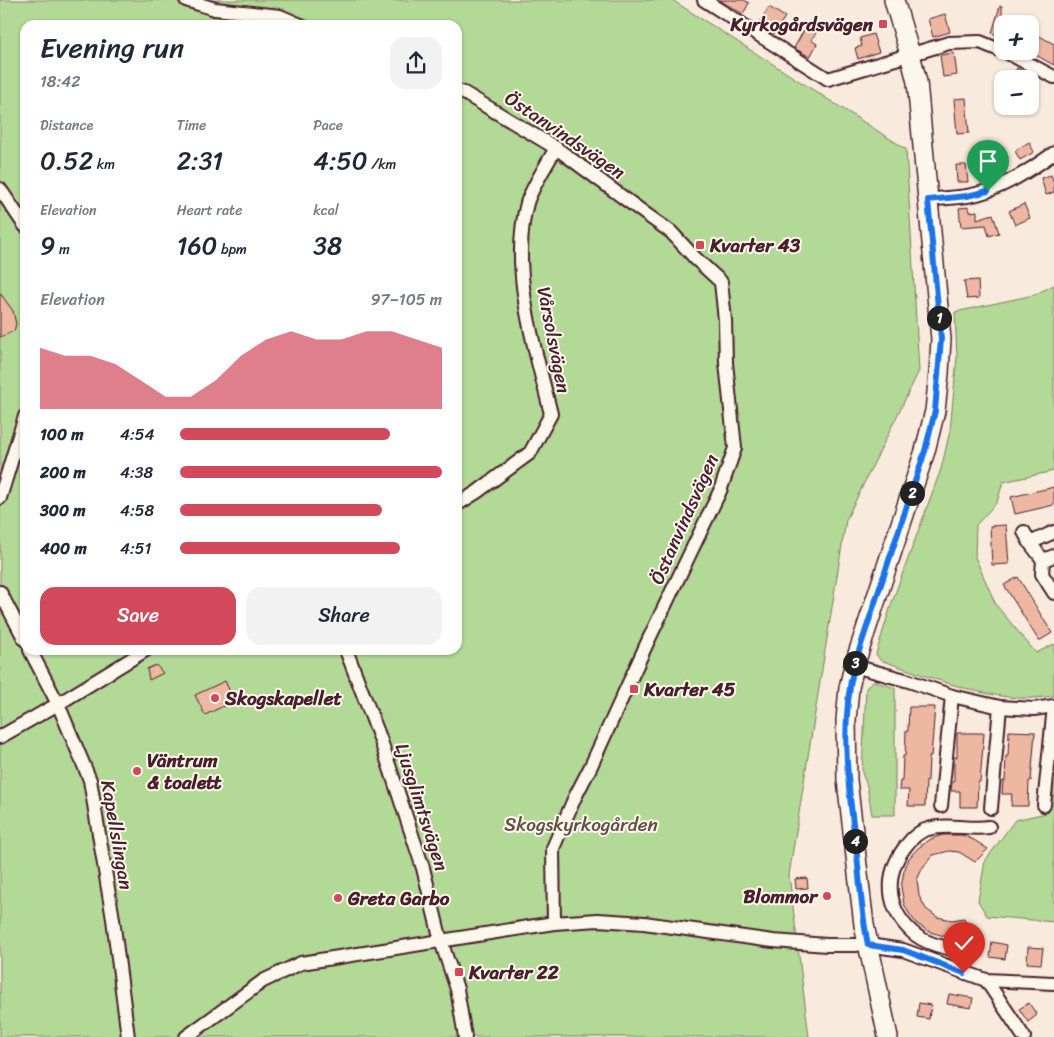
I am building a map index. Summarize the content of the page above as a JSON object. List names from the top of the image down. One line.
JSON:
{"streets":{"street":["Östanvindsvägen","Vårsolsvägen","Ljusglimtsvägen","Kapellslingan"]},"crossings":[["Östanvindsvägen","Vårsolsvägen"]],"parks":["Skogskyrkogården"],"places":{"transit":["Kyrkogårdsvägen","Kvarter 43","Kvarter 45","Kvarter 22"],"other":["Skogskapellet","Väntrum & toalett","Blommor","Greta Garbo"]},"page":{"map_buttons":["+","−"],"heading":["Evening run","18:42"],"stats":[["Distance","0.52 km"],["Time","2:31"],["Pace","4:50 /km"],["Elevation","9 m"],["Heart rate","160 bpm"],["kcal","38"]],"chart":["Elevation","97–105 m"],"pins":["1","2","3","4"],"list":[{"name":"100 m","note":"4:54"},{"name":"200 m","note":"4:38"},{"name":"300 m","note":"4:58"},{"name":"400 m","note":"4:51"}],"buttons":["Save","Share"]}}
